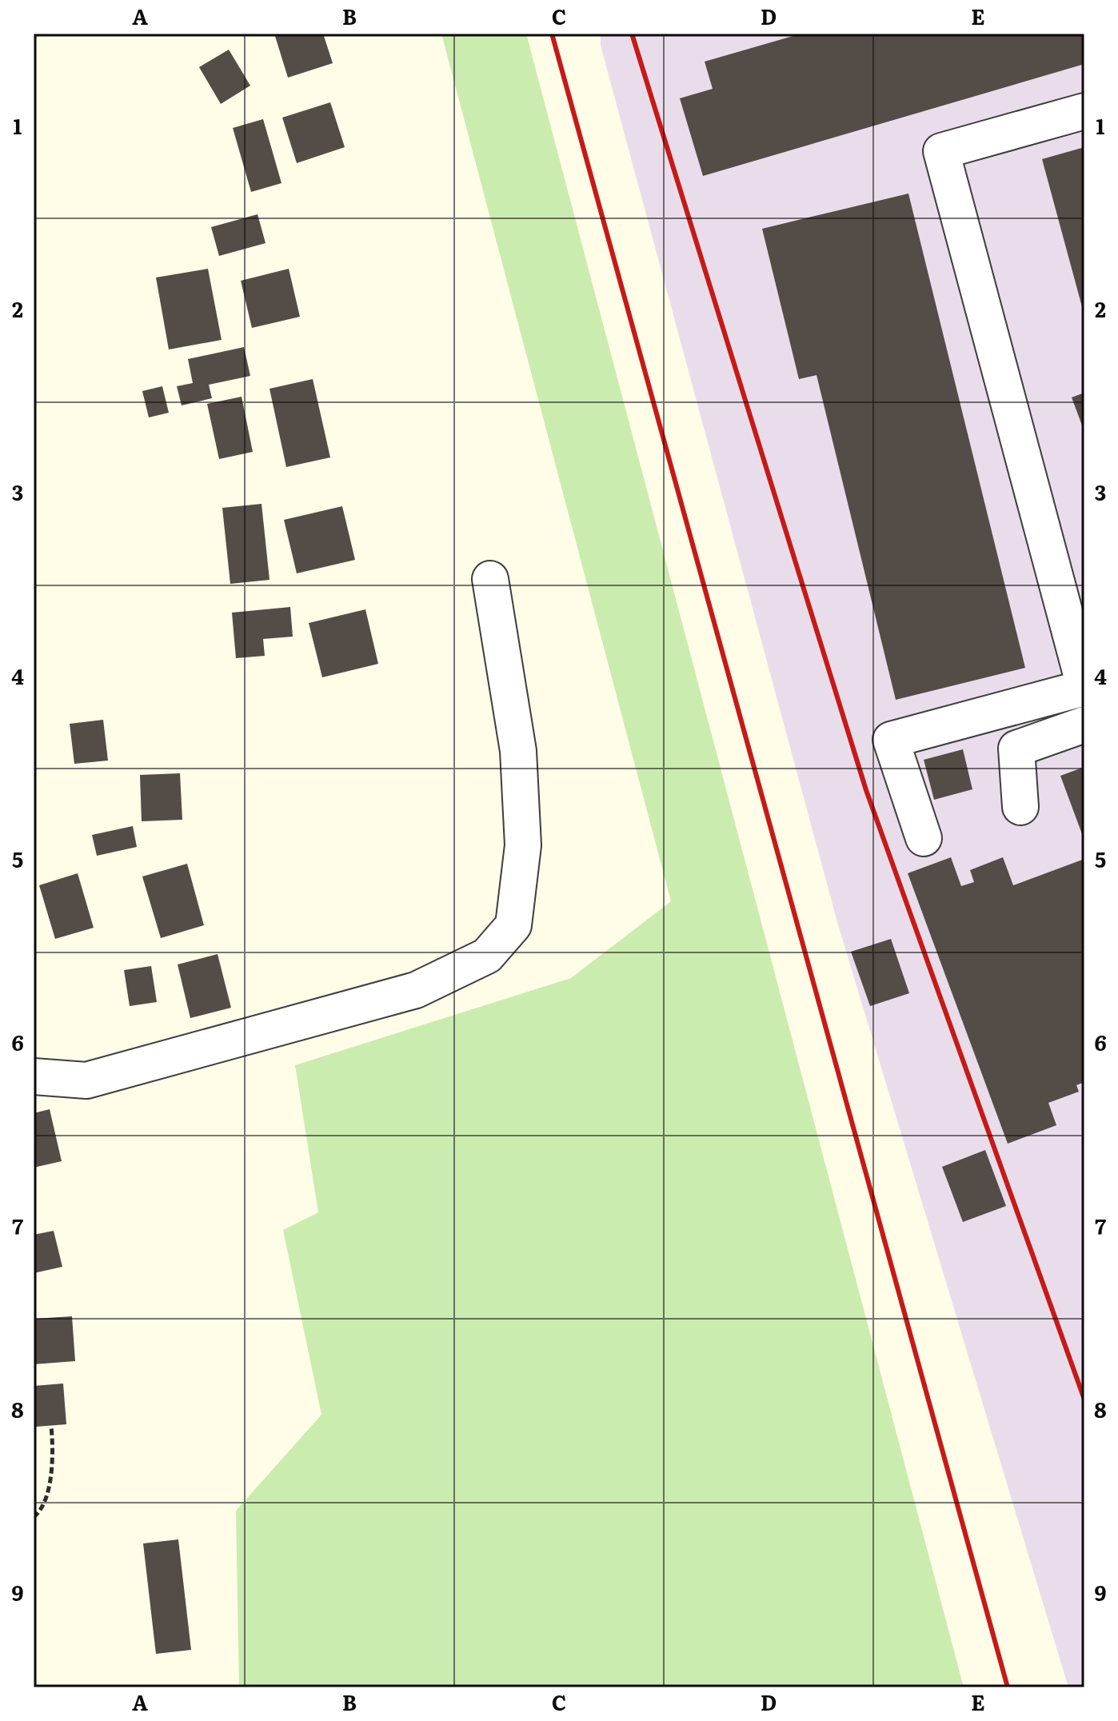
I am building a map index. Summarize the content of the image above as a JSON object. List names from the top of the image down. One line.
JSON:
{"grid":{"columns":["A","B","C","D","E"],"rows":["1","2","3","4","5","6","7","8","9"]}}
